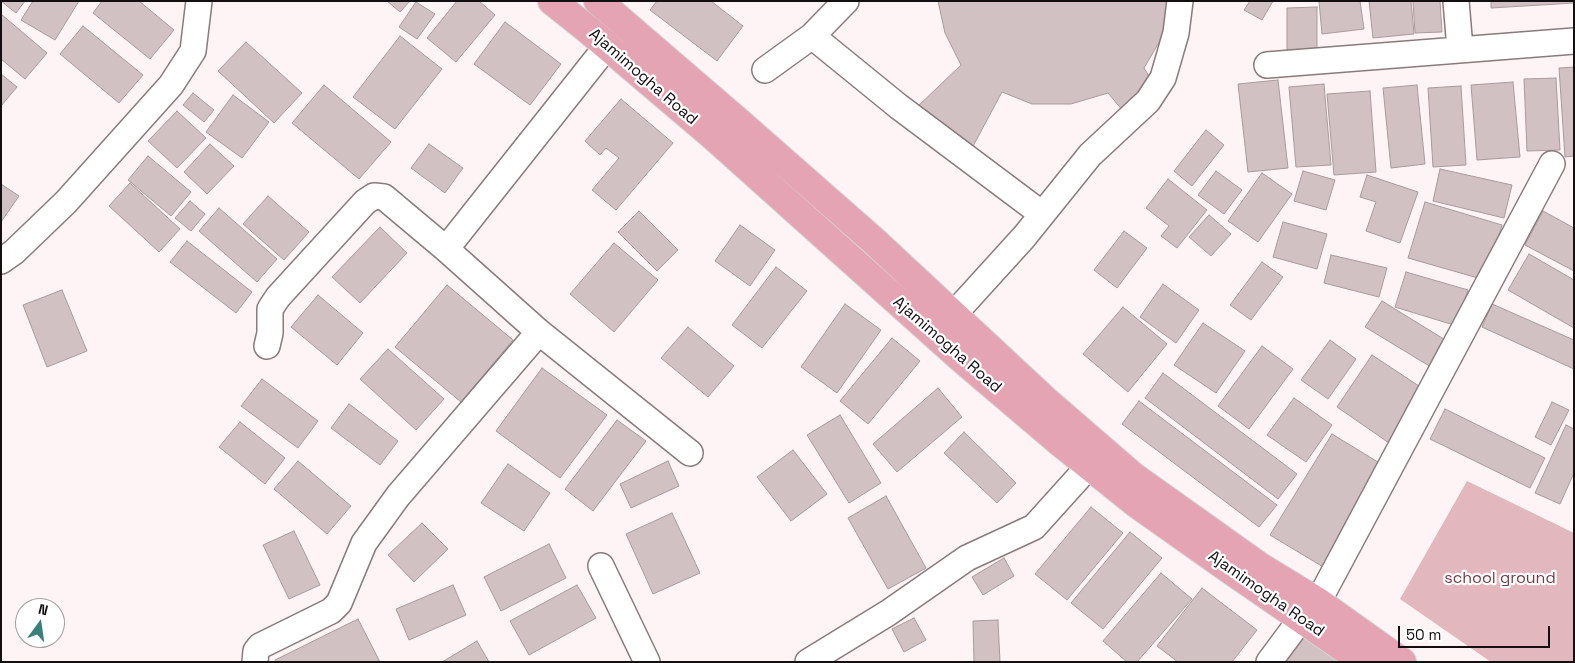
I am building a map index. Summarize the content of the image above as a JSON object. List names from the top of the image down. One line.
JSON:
{"streets":{"main road":["Ajamimogha Road"]},"parks":["school ground"],"scale_bar":"50 m","north":"top"}
